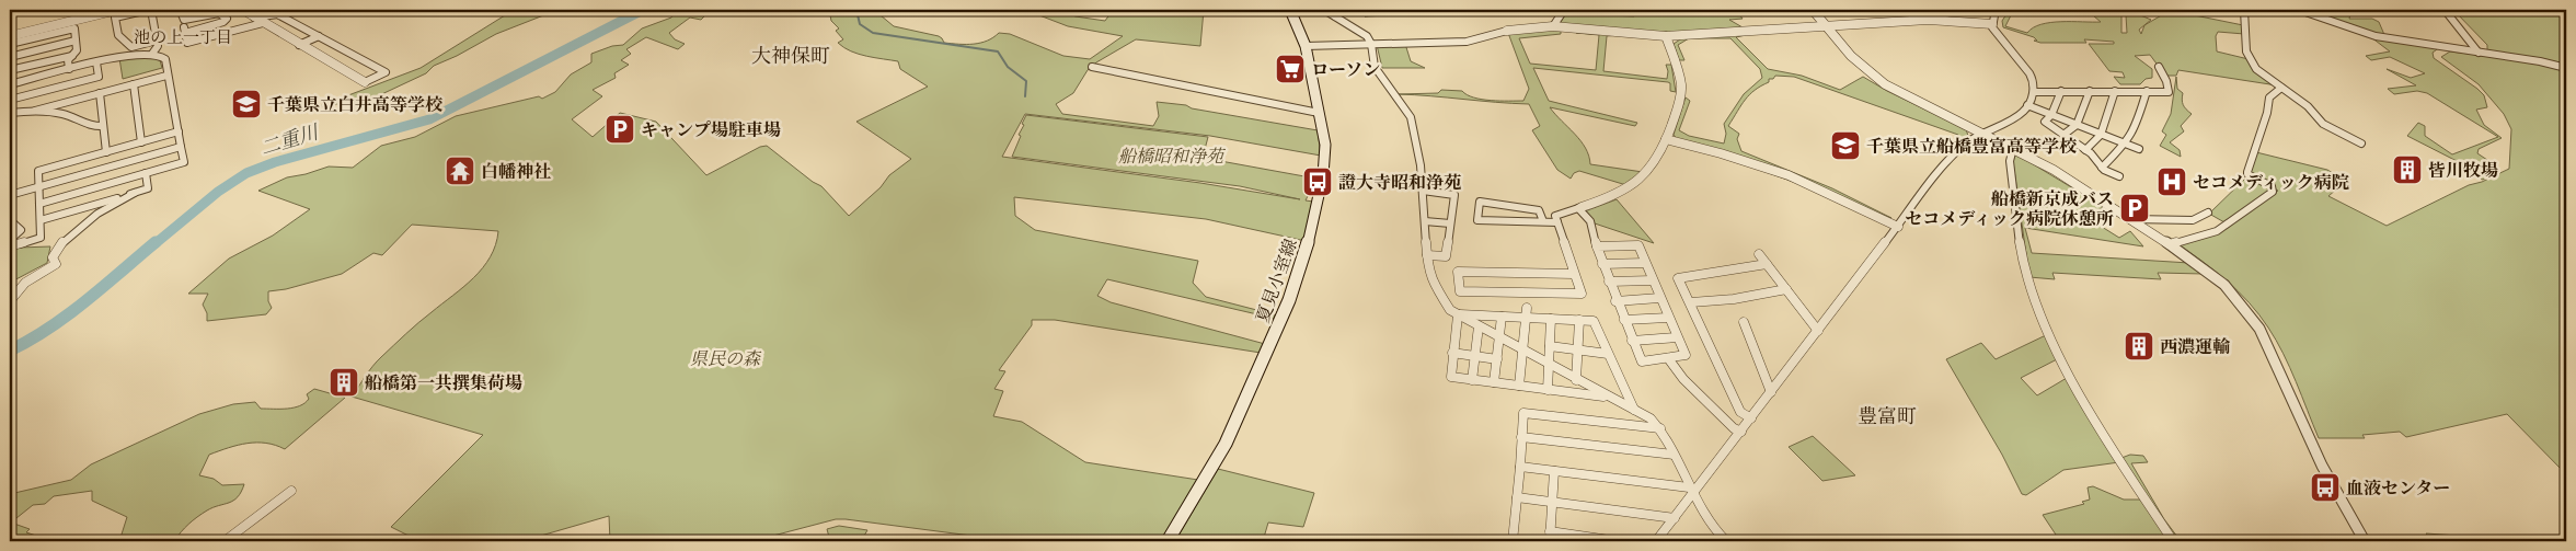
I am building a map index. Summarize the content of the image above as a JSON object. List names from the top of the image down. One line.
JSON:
{"streets":{"main road":["夏見小室線"]},"districts":["池の上一丁目","大神保町","豊富町"],"water":["二重川"],"parks":["船橋昭和浄苑","県民の森"],"places":{"supermarket":["ローソン"],"school or university":["千葉県立白井高等学校","千葉県立船橋豊富高等学校"],"parking":["キャンプ場駐車場","船橋新京成バス セコメディック病院休憩所"],"building":["皆川牧場","西濃運輸","船橋第一共撰集荷場"],"temple":["白幡神社"],"bus stop":["證大寺昭和浄苑","血液センター"],"hospital":["セコメディック病院"]}}
